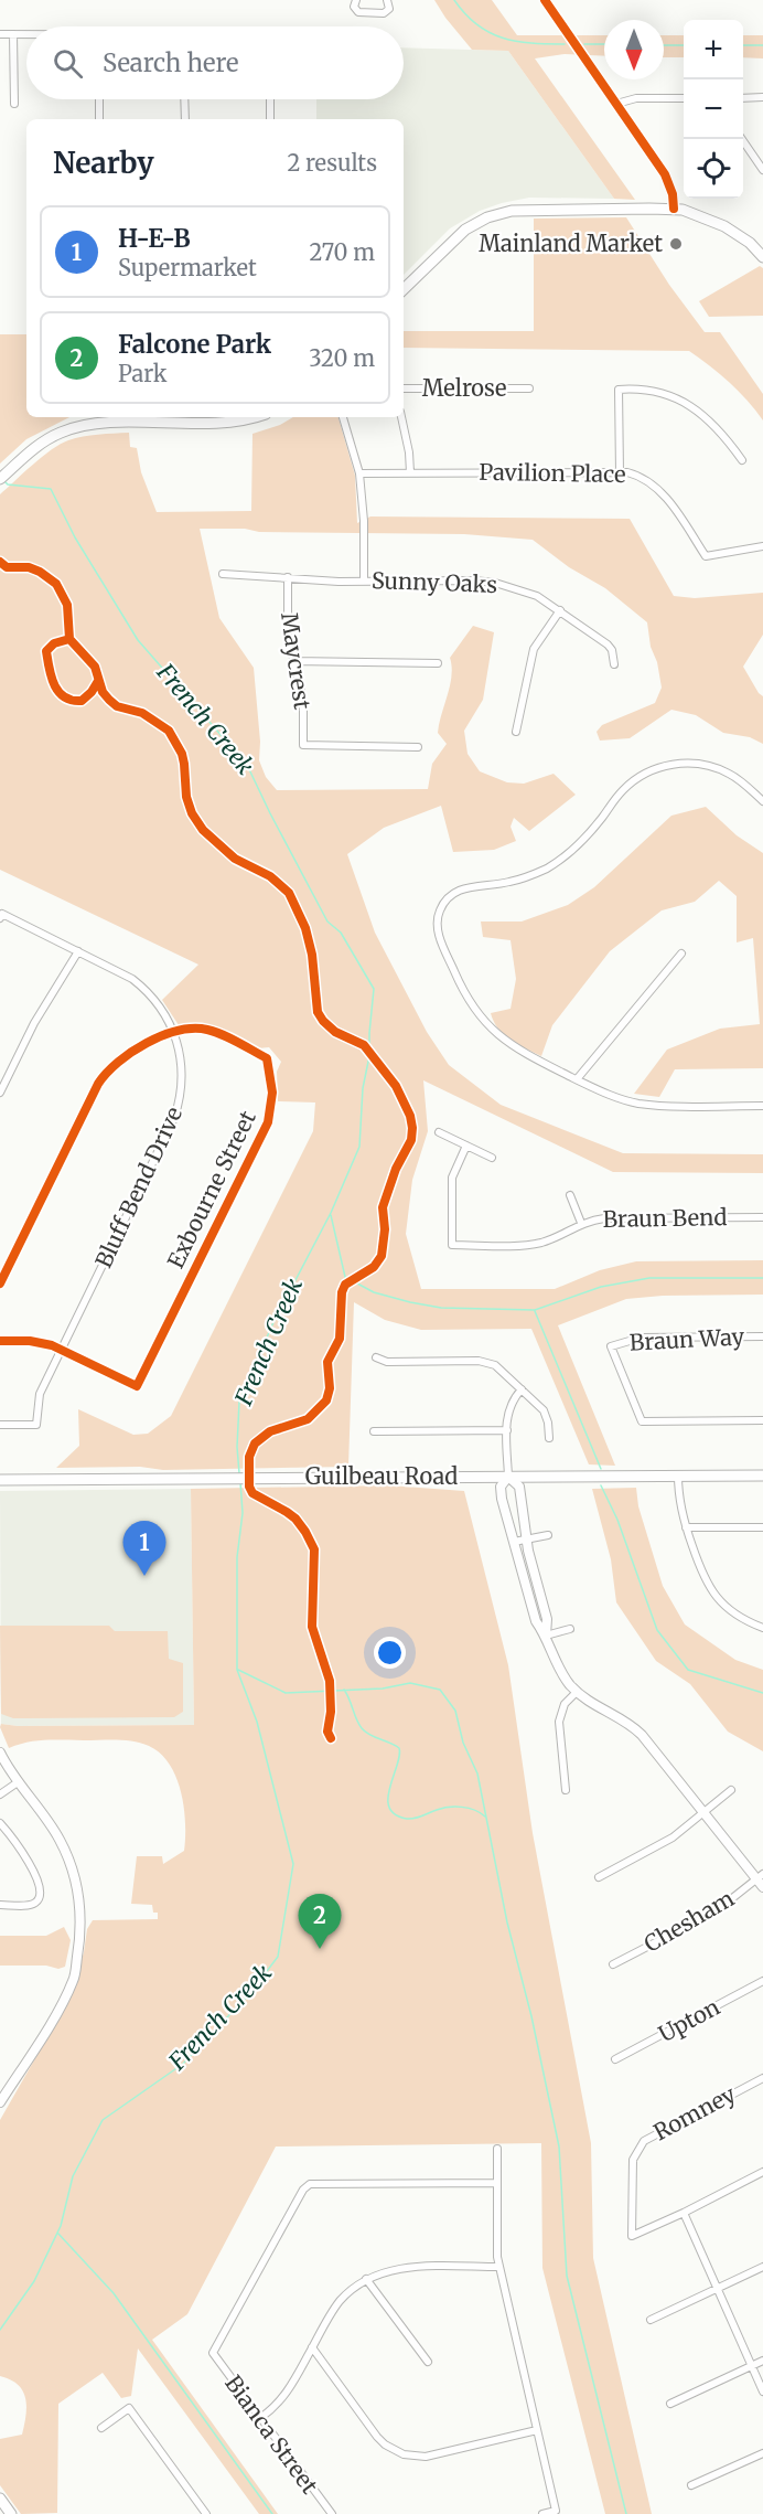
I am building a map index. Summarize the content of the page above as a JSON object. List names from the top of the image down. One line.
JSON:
{"streets":{"main road":["Guilbeau Road"],"street":["Melrose","Pavilion Place","Sunny Oaks","Maycrest","Bluff Bend Drive","Exbourne Street","Braun Bend","Braun Way","Chesham","Upton","Romney","Bianca Street"]},"crossings":[["Melrose","Pavilion Place"],["Sunny Oaks","Maycrest"],["Bluff Bend Drive","Exbourne Street"]],"water":["French Creek"],"places":["Mainland Market"],"north":"bottom","page":{"map_buttons":["+","−"],"search":"Search here","heading":["Nearby","2 results"],"list":[{"mark":"1","name":"H-E-B","note":"Supermarket","value":"270 m"},{"mark":"2","name":"Falcone Park","note":"Park","value":"320 m"}],"pins":["1","2"]}}
